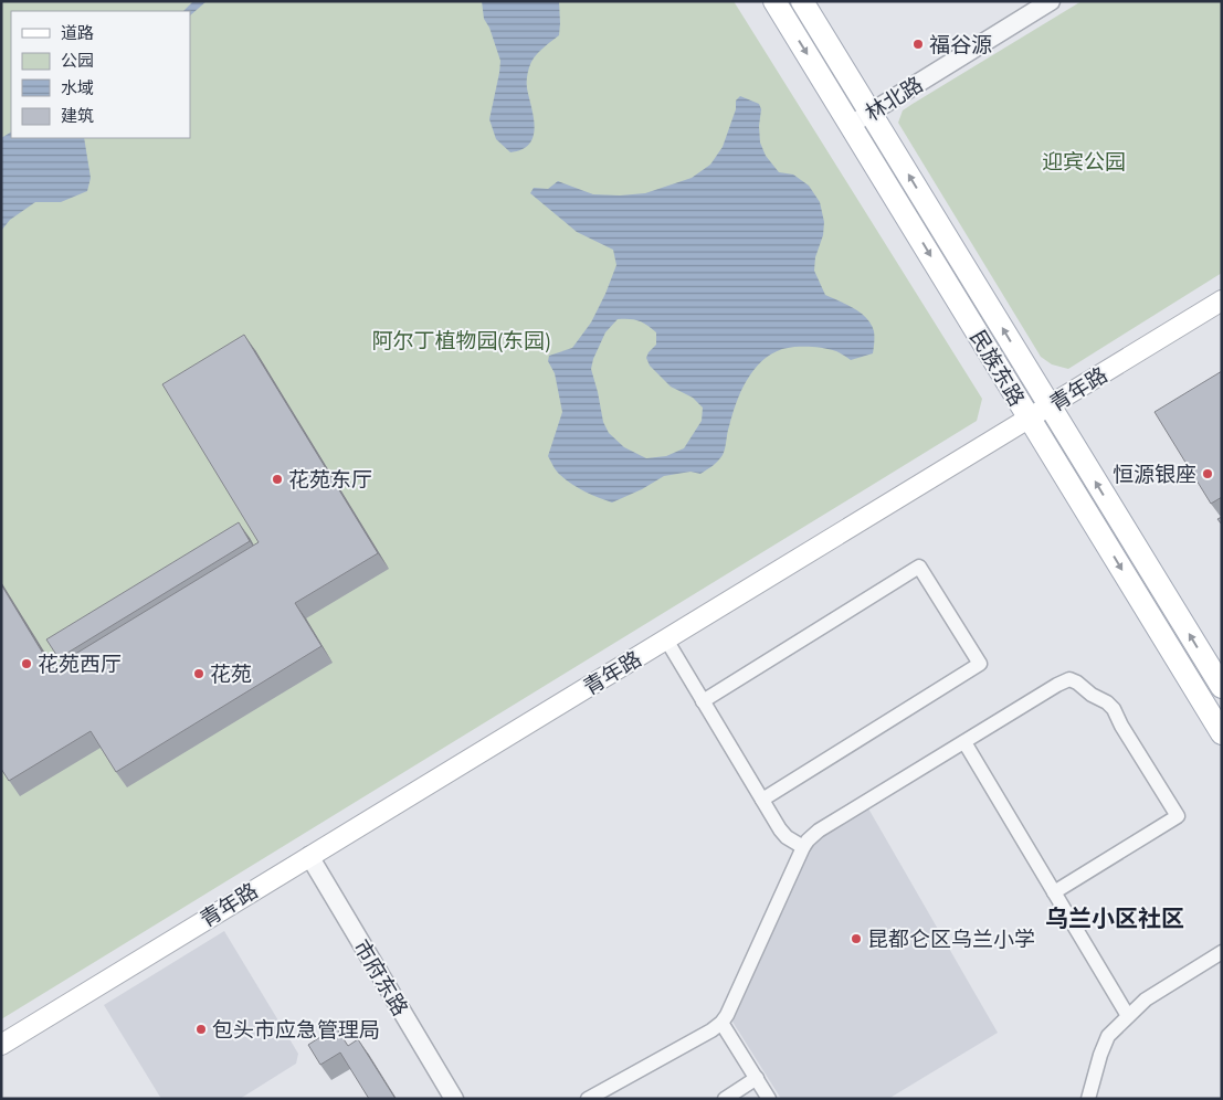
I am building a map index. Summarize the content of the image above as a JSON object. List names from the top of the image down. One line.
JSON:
{"streets":{"main road":["民族东路","青年路"],"street":["林北路","市府东路"]},"crossings":[["林北路","民族东路"],["民族东路","青年路"],["青年路","市府东路"]],"districts":["乌兰小区社区"],"parks":["迎宾公园","阿尔丁植物园(东园)"],"places":["福谷源","恒源银座","花苑东厅","花苑西厅","花苑","昆都仑区乌兰小学","包头市应急管理局"],"legend":["道路","公园","水域","建筑"]}
